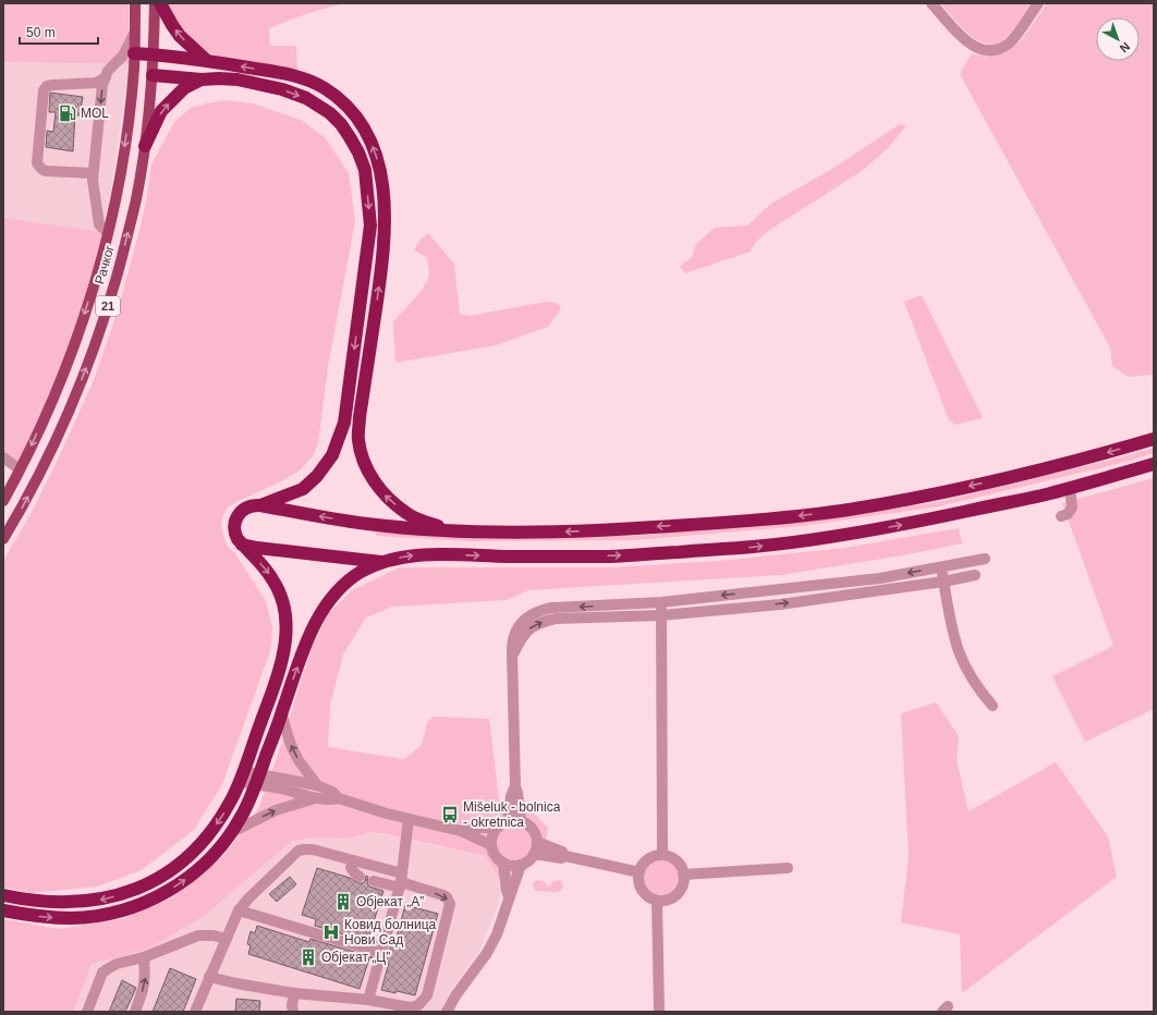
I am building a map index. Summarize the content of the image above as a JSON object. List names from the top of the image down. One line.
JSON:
{"streets":{"main road":["Рачког","21"]},"places":{"fuel station":["MOL"],"bus stop":["Mišeluk - bolnica - okretnica"],"building":["Објекат „А”","Објекат „Ц”"],"hospital":["Ковид болница Нови Сад"]},"scale_bar":"50 m","north":"bottom right"}
